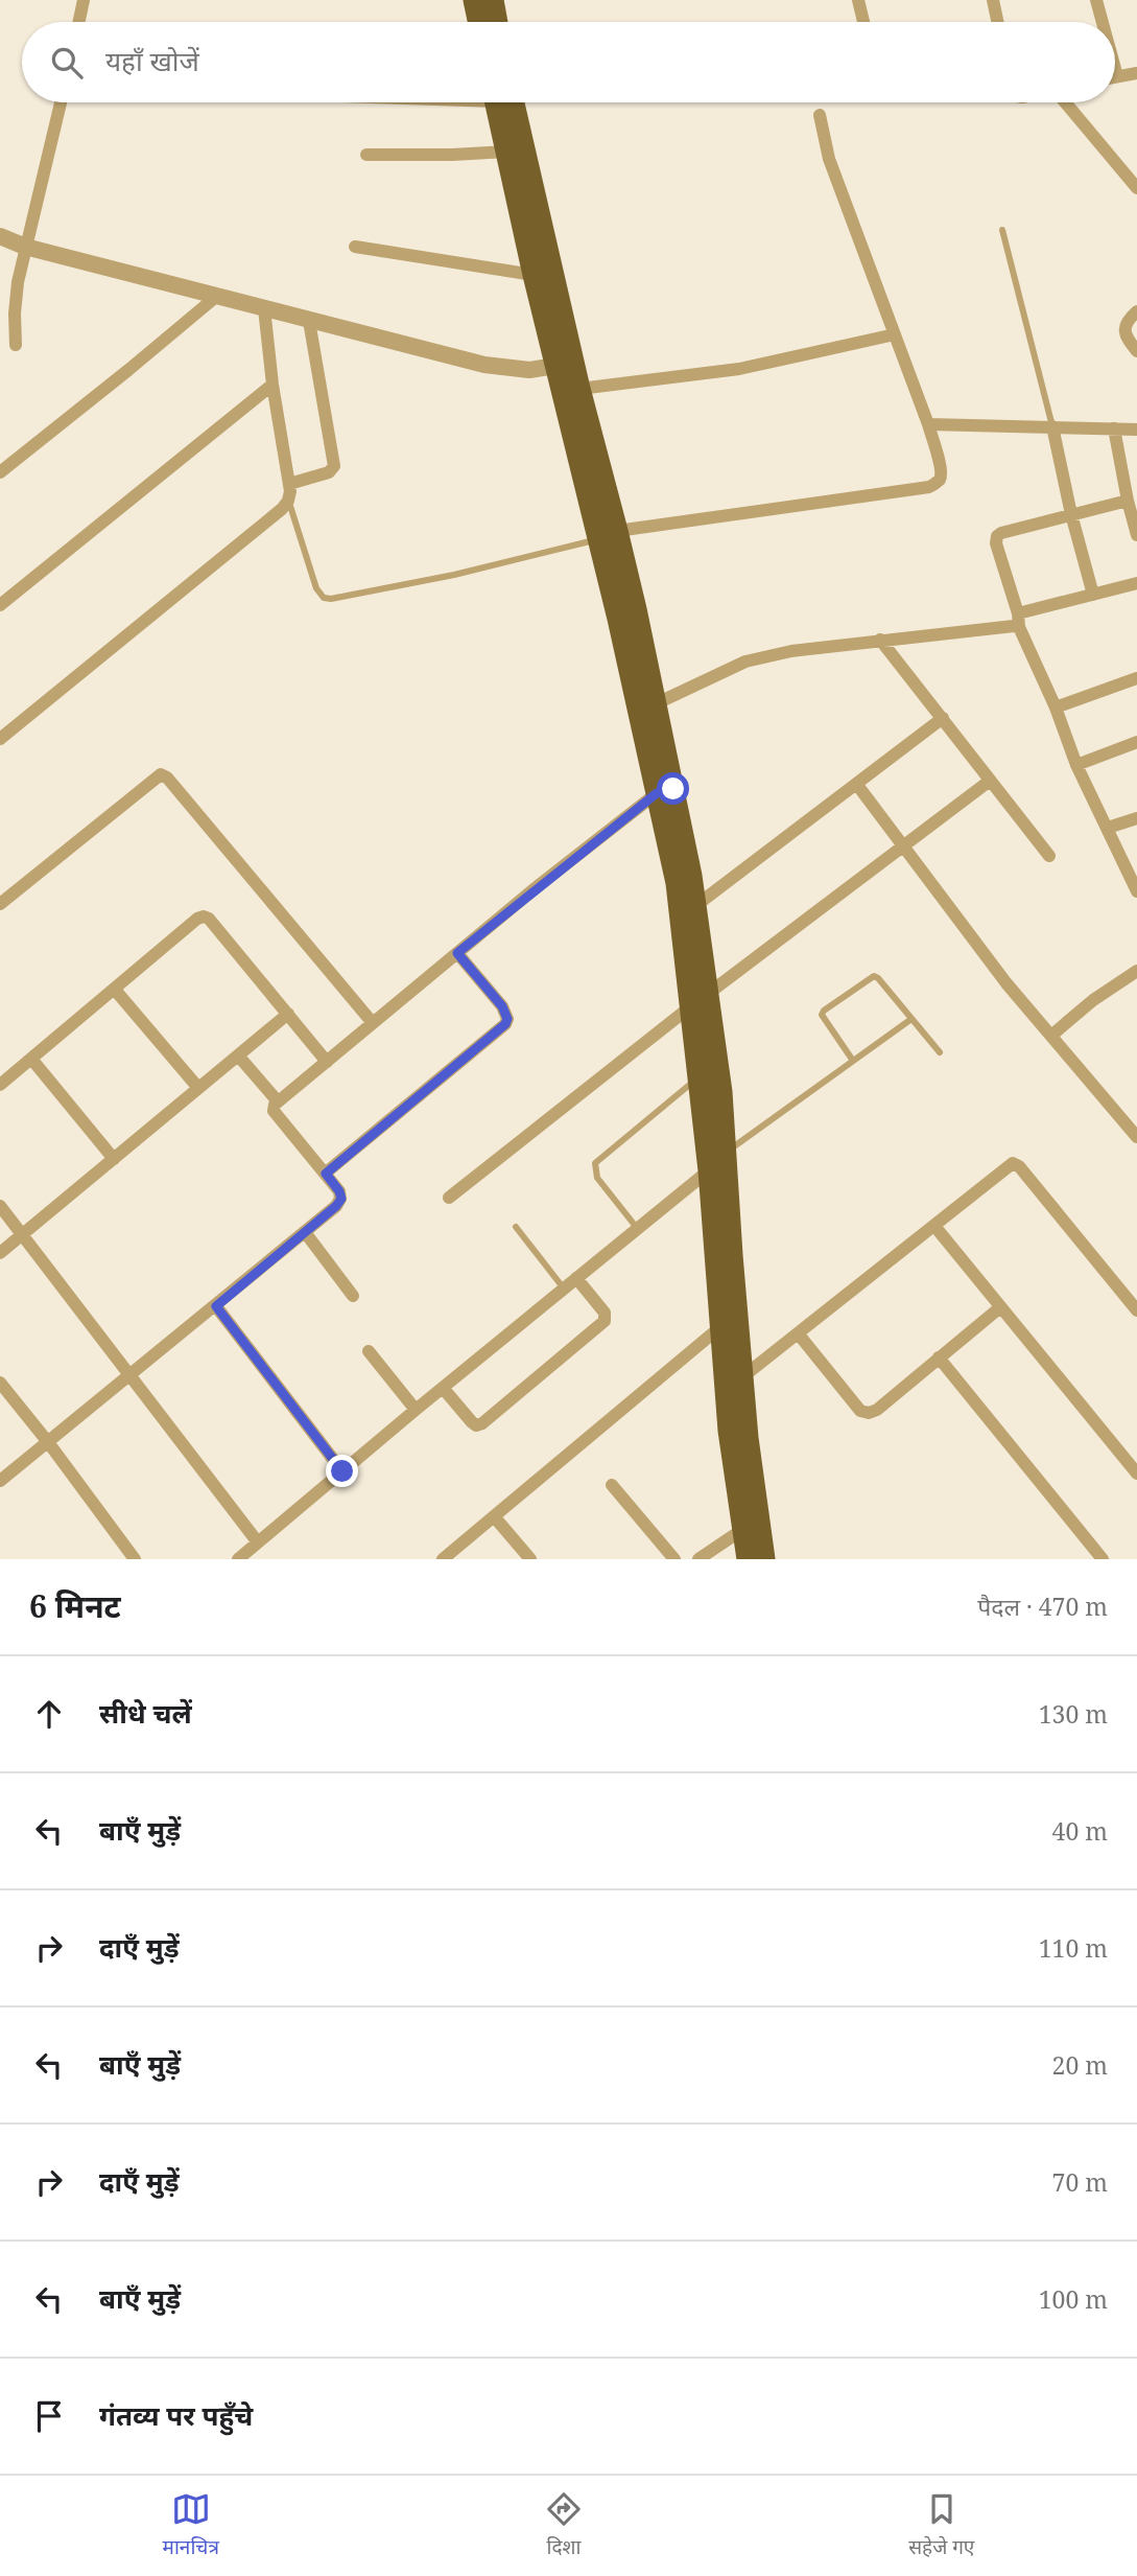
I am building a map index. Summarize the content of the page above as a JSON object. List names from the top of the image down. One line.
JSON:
{"page":{"search":"यहाँ खोजें","heading":["6 मिनट","पैदल · 470 m"],"list":[["सीधे चलें","130 m"],["बाएँ मुड़ें","40 m"],["दाएँ मुड़ें","110 m"],["बाएँ मुड़ें","20 m"],["दाएँ मुड़ें","70 m"],["बाएँ मुड़ें","100 m"],"गंतव्य पर पहुँचे"],"nav":["मानचित्र","दिशा","सहेजे गए"]}}
